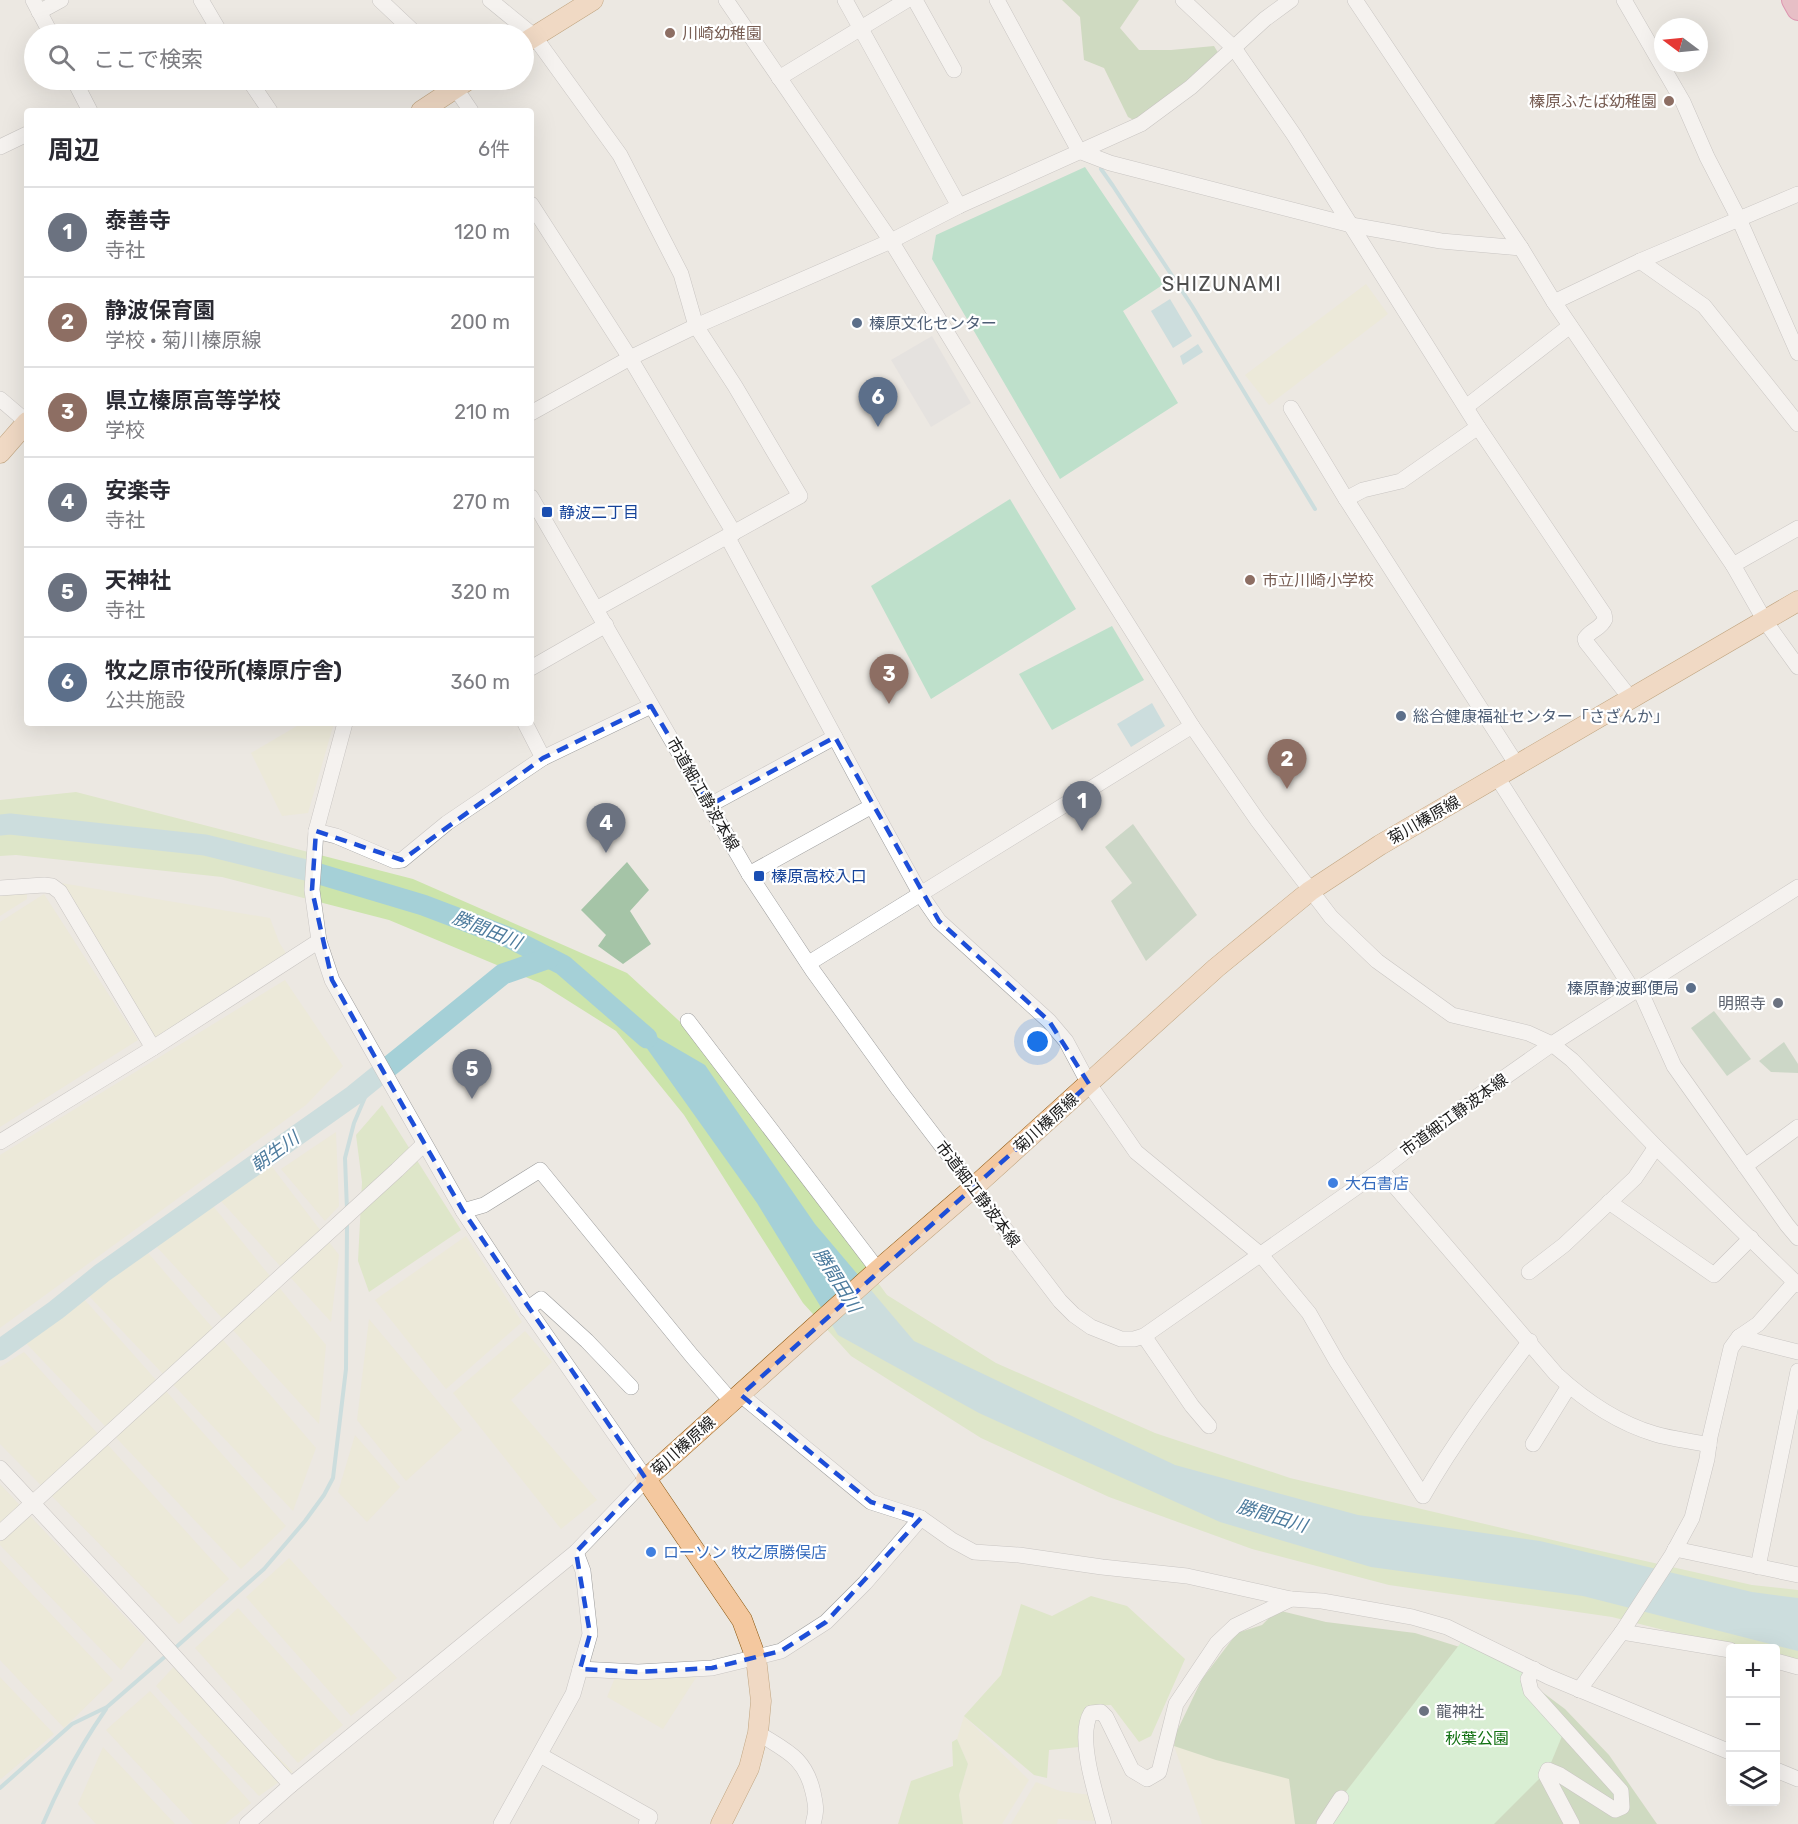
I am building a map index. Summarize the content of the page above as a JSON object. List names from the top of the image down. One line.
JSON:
{"streets":{"main road":["菊川榛原線"],"street":["市道細江静波本線"]},"crossings":[["市道細江静波本線","菊川榛原線"]],"districts":["SHIZUNAMI"],"water":["勝間田川","朝生川"],"parks":["秋葉公園"],"places":{"other":["川崎幼稚園","榛原ふたば幼稚園","榛原文化センター","市立川崎小学校","総合健康福祉センター「さざんか」","榛原静波郵便局","明照寺","大石書店","ローソン 牧之原勝俣店","龍神社"],"transit":["静波二丁目","榛原高校入口"]},"north":"left","page":{"search":"ここで検索","heading":["周辺","6件"],"list":[{"mark":"1","name":"泰善寺","note":"寺社","value":"120 m"},{"mark":"2","name":"静波保育園","note":"学校 · 菊川榛原線","value":"200 m"},{"mark":"3","name":"県立榛原高等学校","note":"学校","value":"210 m"},{"mark":"4","name":"安楽寺","note":"寺社","value":"270 m"},{"mark":"5","name":"天神社","note":"寺社","value":"320 m"},{"mark":"6","name":"牧之原市役所(榛原庁舎)","note":"公共施設","value":"360 m"}],"pins":["6","3","2","1","4","5"],"map_buttons":["+","−"]}}
